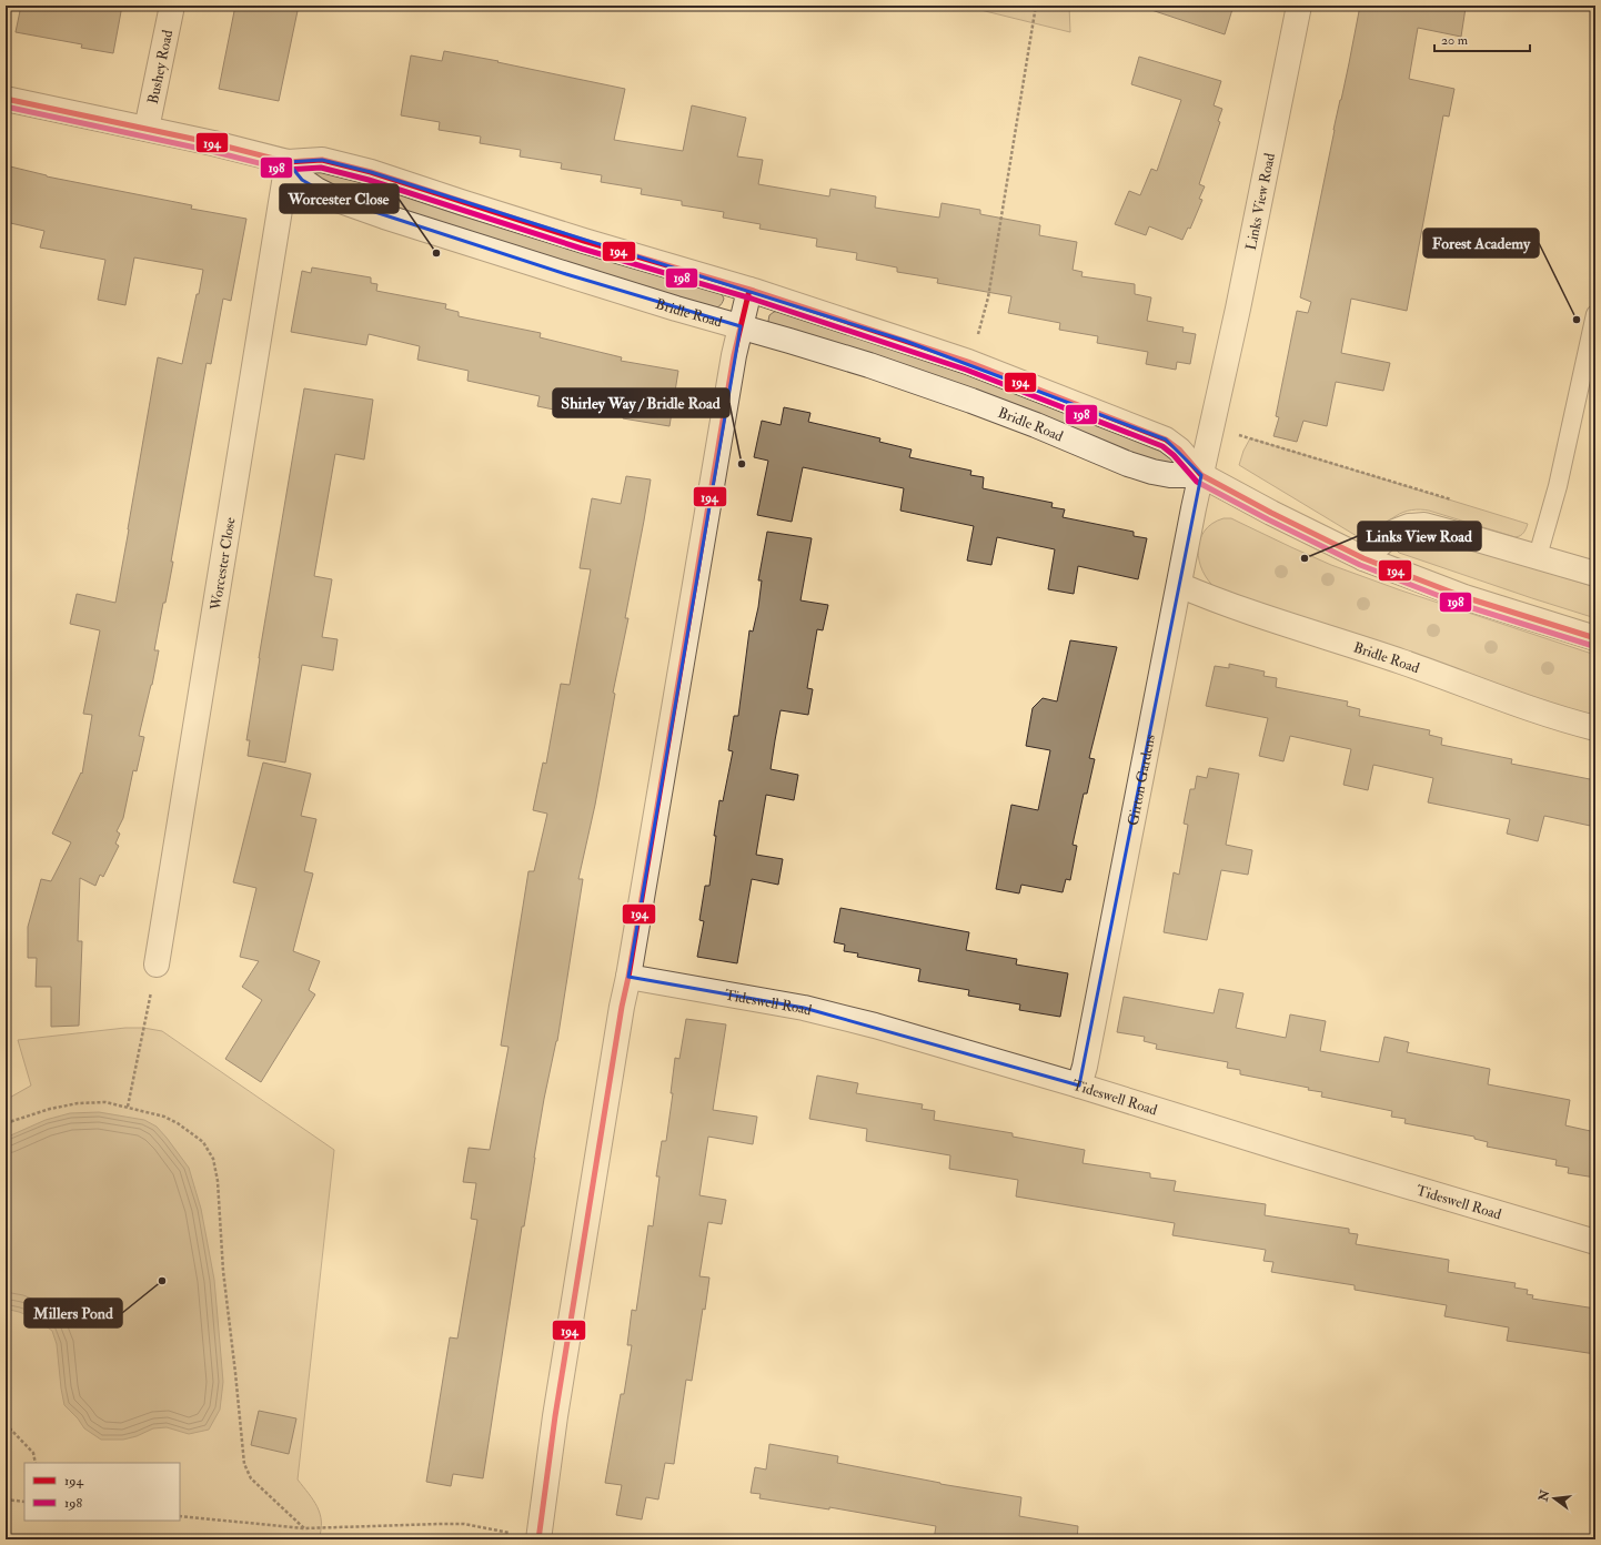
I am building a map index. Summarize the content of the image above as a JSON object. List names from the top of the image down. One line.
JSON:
{"streets":{"street":["Bushey Road","Links View Road","Bridle Road","Worcester Close","Girton Gardens","Tideswell Road"]},"crossings":[["Bushey Road","Bridle Road"],["Links View Road","Bridle Road"],["Links View Road","Girton Gardens"],["Bridle Road","Worcester Close"],["Bridle Road","Girton Gardens"],["Girton Gardens","Tideswell Road"]],"places":["Worcester Close","Forest Academy","Shirley Way / Bridle Road","Links View Road","Millers Pond"],"lines":["transit line 194","transit line 198"],"legend":["194","198"],"scale_bar":"20 m","north":"left"}
